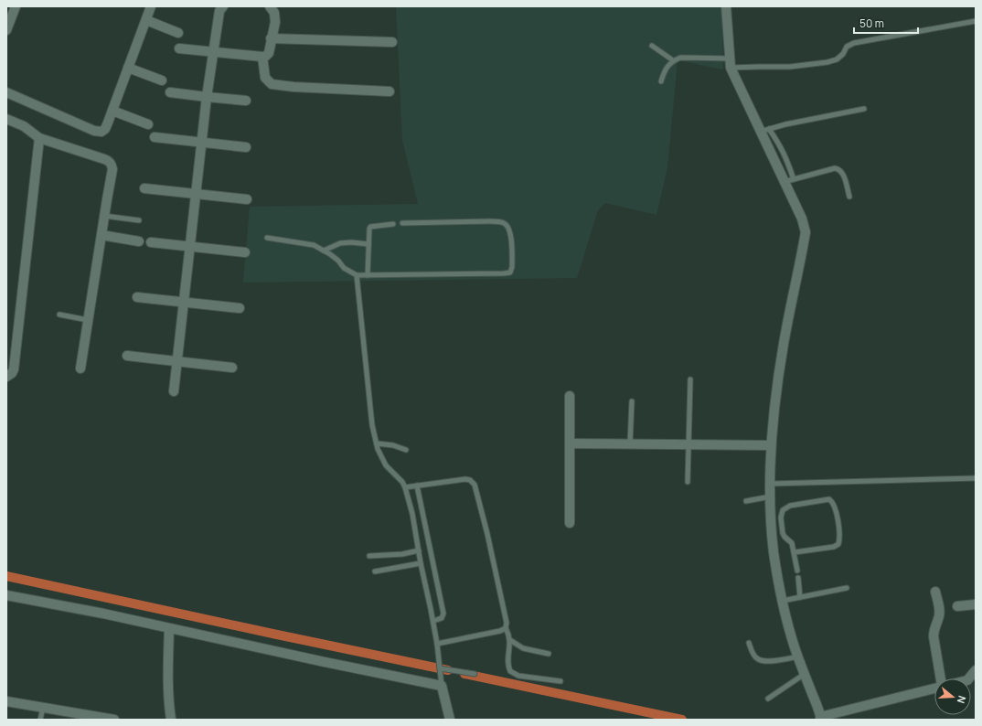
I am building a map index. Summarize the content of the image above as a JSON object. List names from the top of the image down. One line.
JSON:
{"scale_bar":"50 m","north":"right"}
